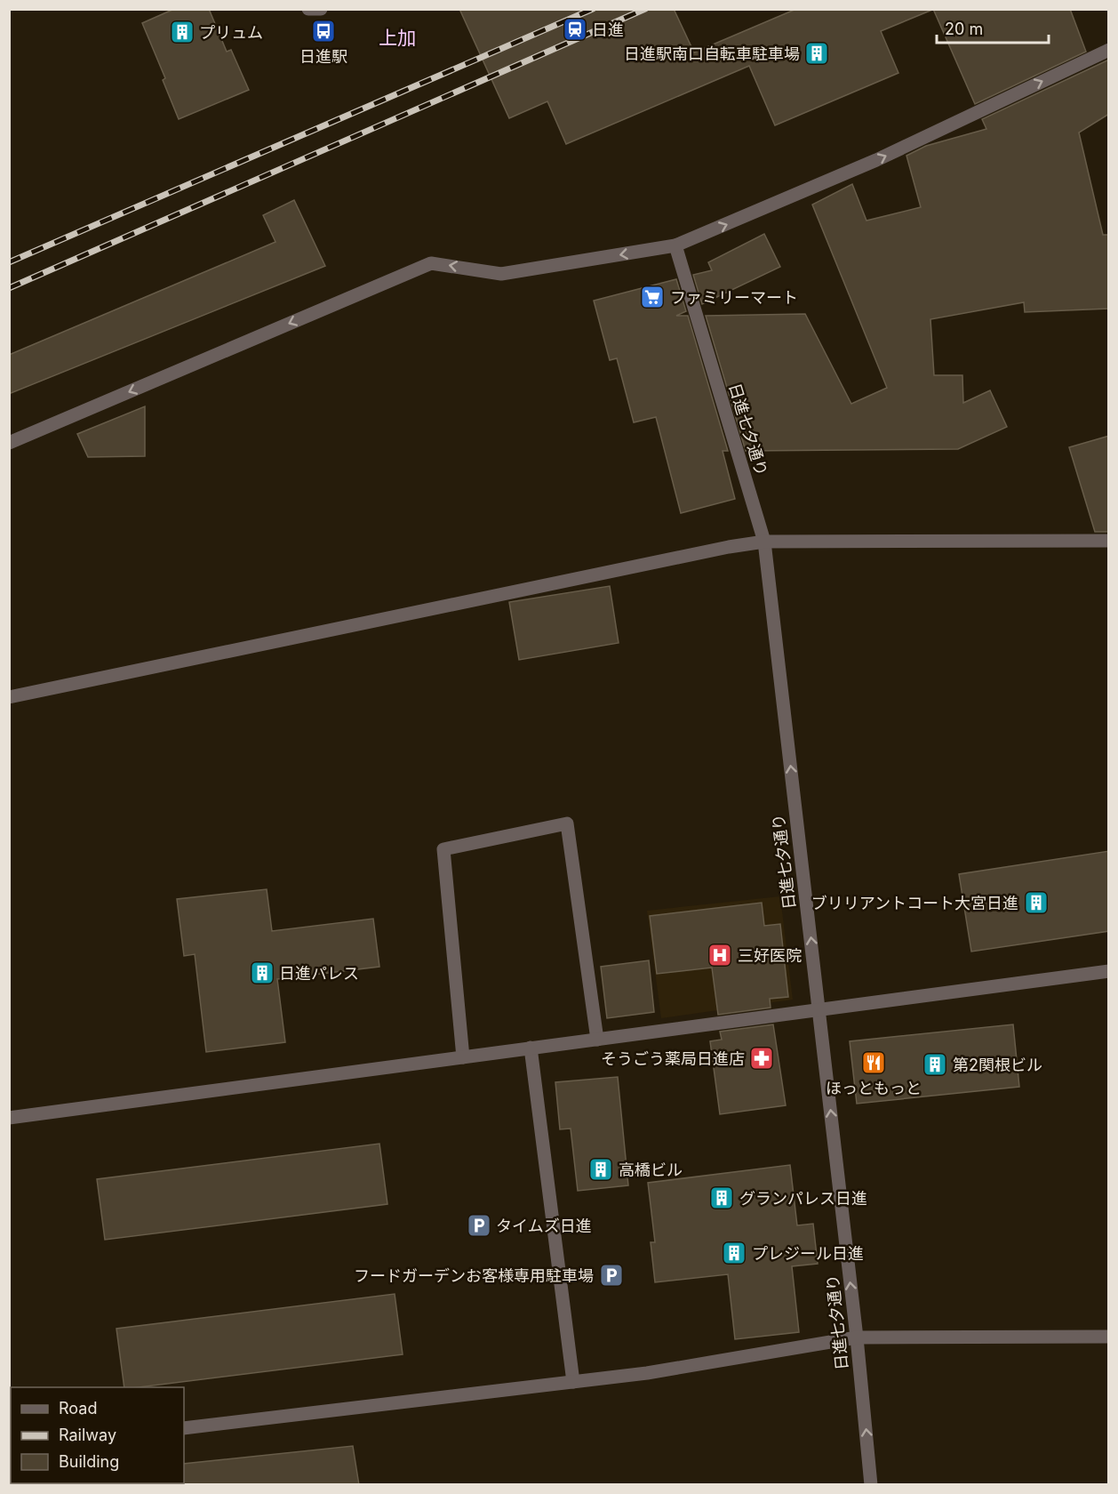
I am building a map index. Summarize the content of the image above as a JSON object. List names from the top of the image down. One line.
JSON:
{"streets":{"street":["日進七夕通り"]},"one_way":["日進七夕通り"],"districts":["上加"],"places":{"station":["日進"],"bus stop":["日進駅"],"building":["プリュム","日進駅南口自転車駐車場","ブリリアントコート大宮日進","日進パレス","第2関根ビル","高橋ビル","グランパレス日進","プレジール日進"],"supermarket":["ファミリーマート"],"hospital":["三好医院"],"pharmacy":["そうごう薬局日進店"],"restaurant":["ほっともっと"],"parking":["タイムズ日進","フードガーデンお客様専用駐車場"]},"legend":["Road","Railway","Building"],"scale_bar":"20 m"}
